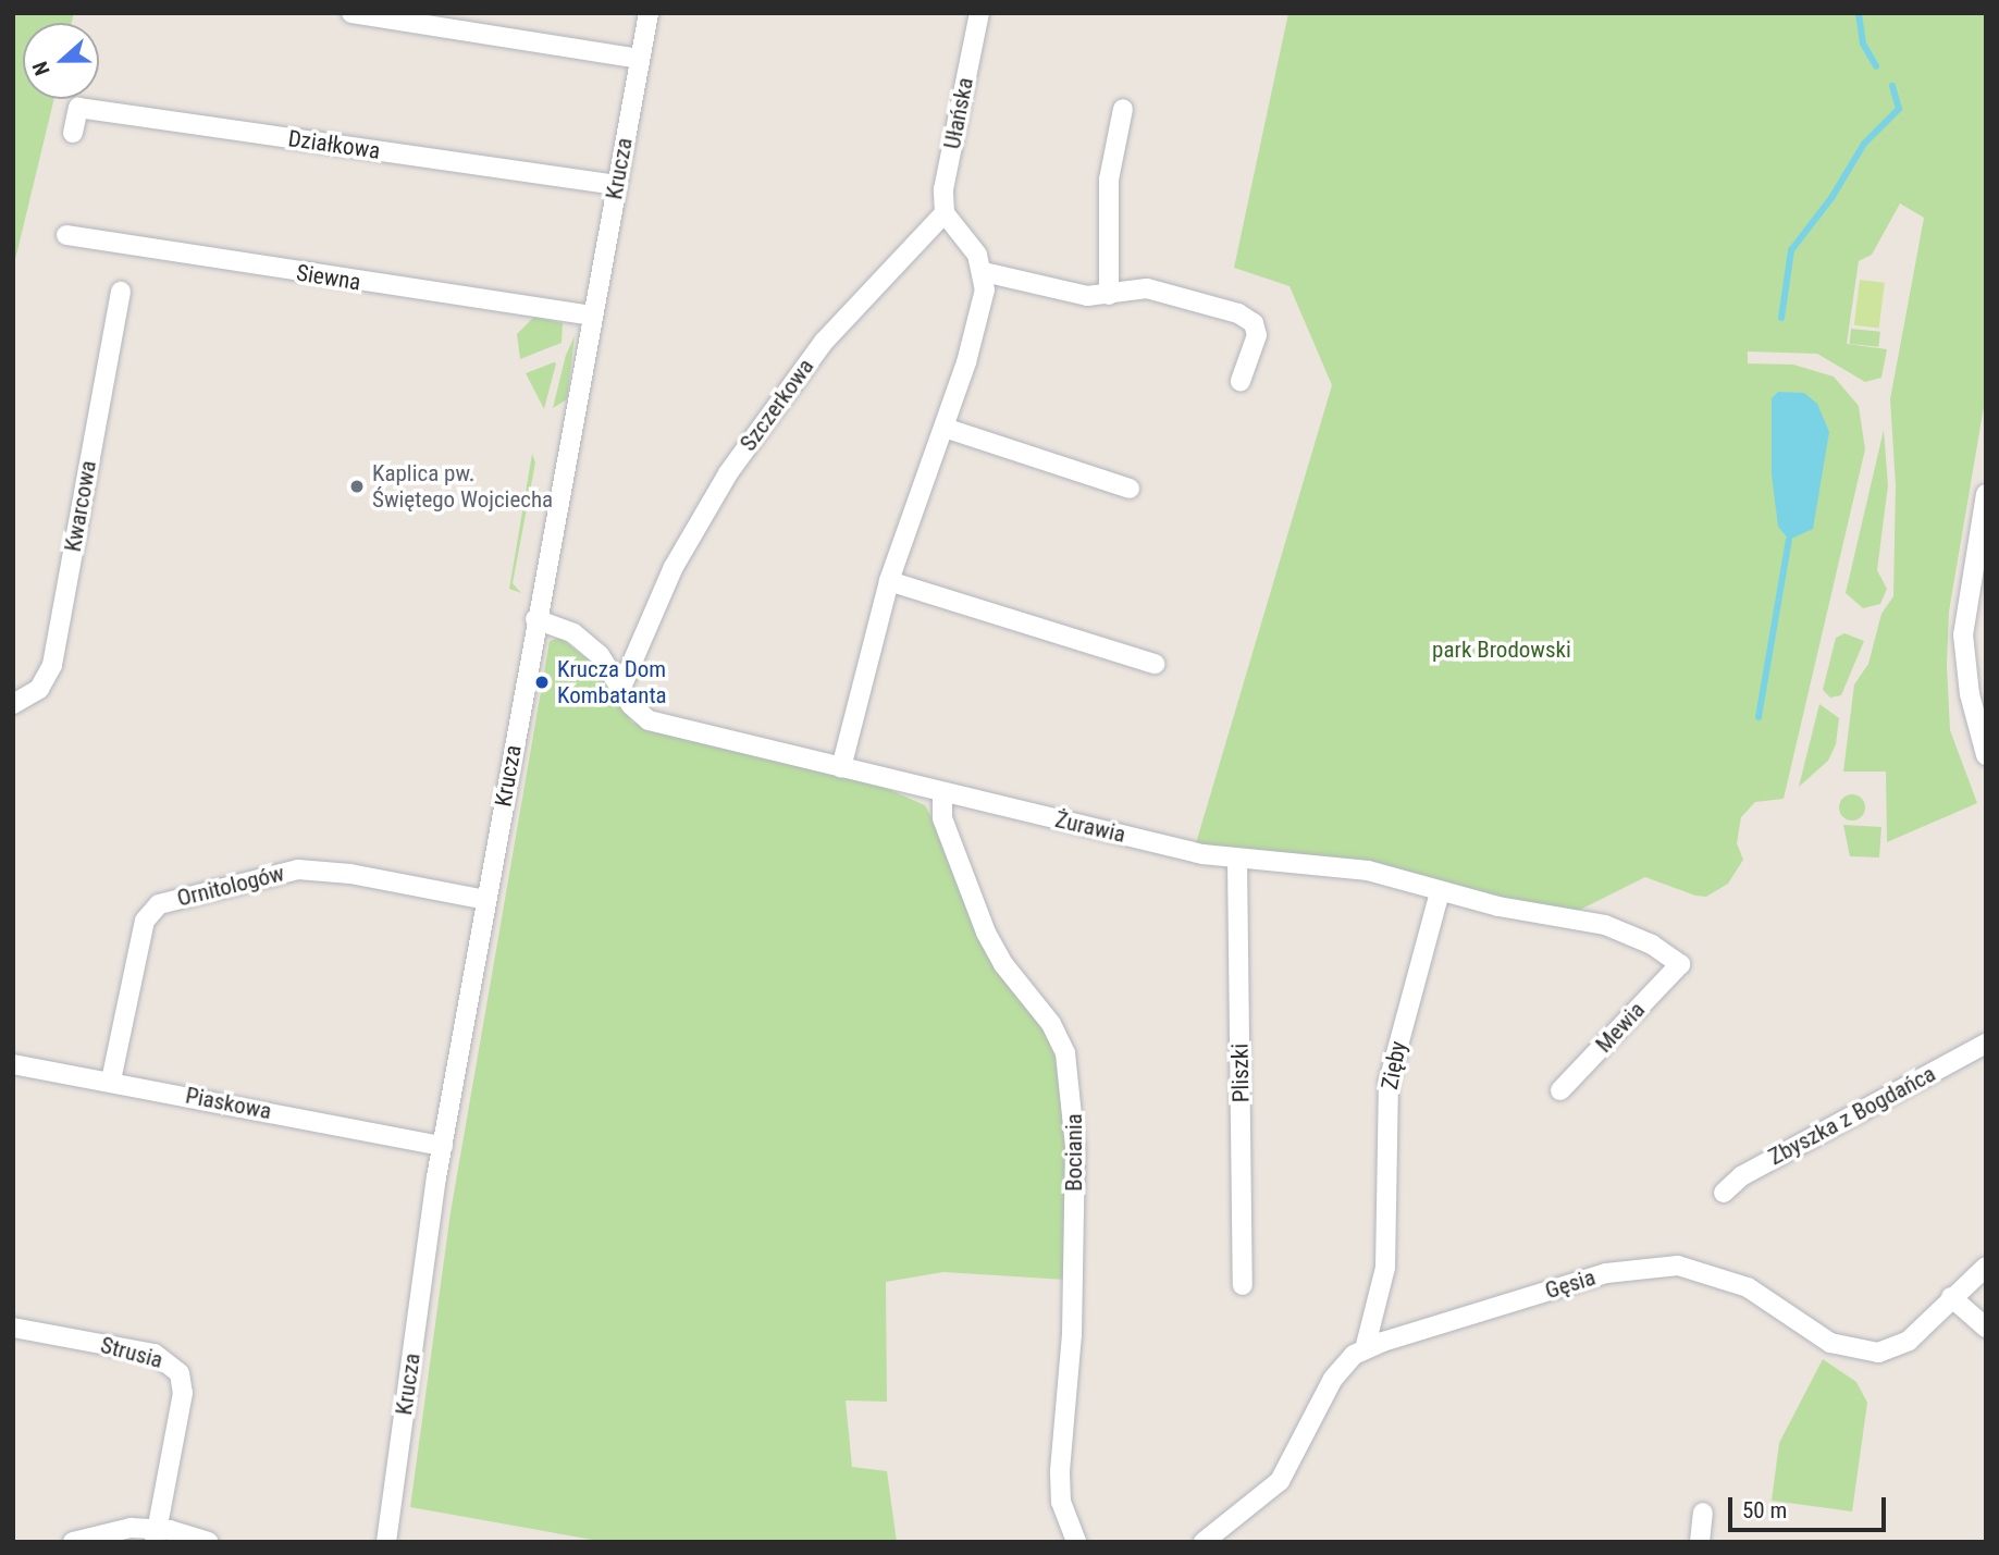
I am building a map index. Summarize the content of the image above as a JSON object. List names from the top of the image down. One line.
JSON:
{"streets":{"street":["Ułańska","Działkowa","Krucza","Siewna","Szczerkowa","Kwarcowa","Żurawia","Ornitologów","Mewia","Zięby","Pliszki","Piaskowa","Zbyszka z Bogdańca","Bociania","Gęsia","Strusia"]},"crossings":[["Ułańska","Szczerkowa"],["Działkowa","Krucza"],["Krucza","Siewna"],["Krucza","Żurawia"],["Krucza","Ornitologów"],["Krucza","Piaskowa"],["Szczerkowa","Żurawia"],["Żurawia","Mewia"],["Żurawia","Zięby"],["Żurawia","Pliszki"],["Żurawia","Bociania"],["Ornitologów","Piaskowa"],["Zięby","Gęsia"]],"parks":["park Brodowski"],"places":["Kaplica pw. Świętego Wojciecha","Krucza Dom Kombatanta"],"scale_bar":"50 m","north":"left"}
